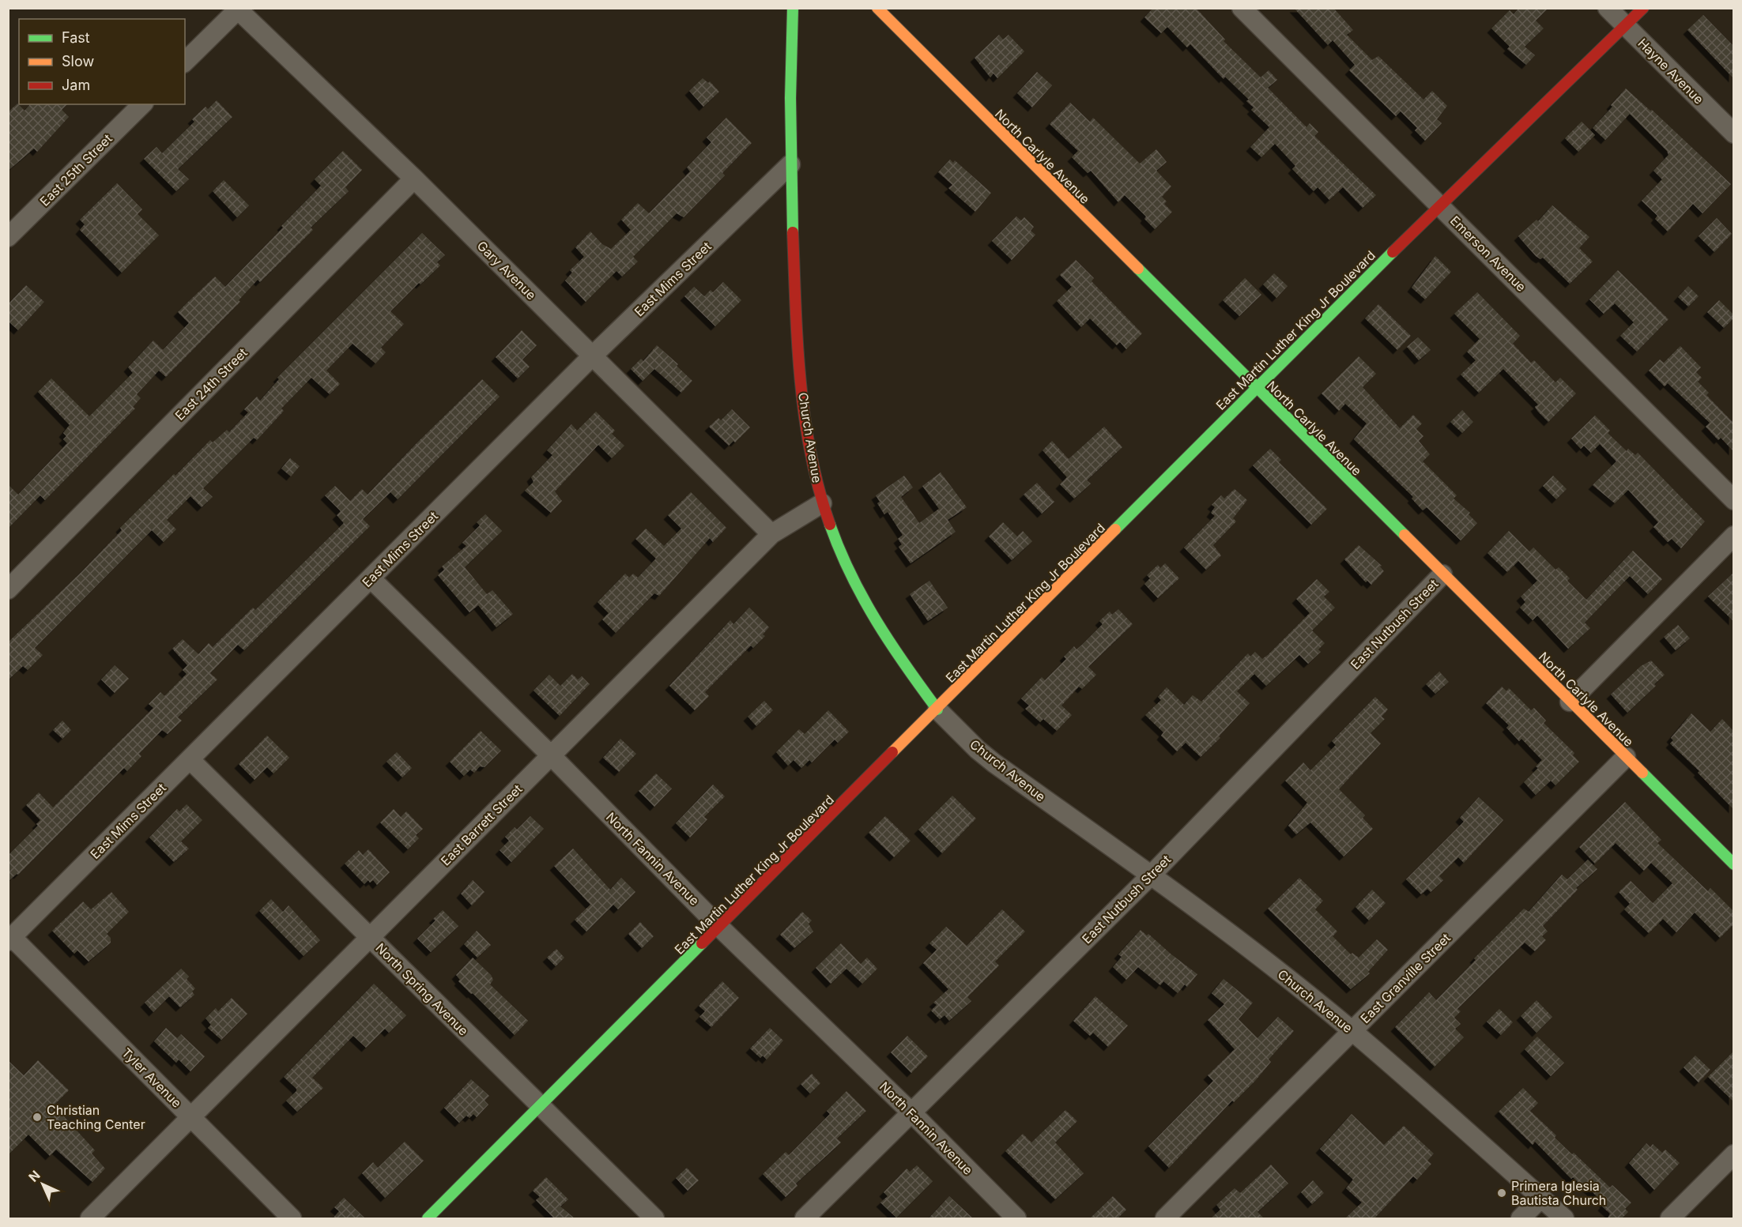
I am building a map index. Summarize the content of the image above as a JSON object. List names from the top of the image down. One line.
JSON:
{"streets":{"main road":["North Carlyle Avenue","East Martin Luther King Jr Boulevard","Church Avenue"],"street":["Hayne Avenue","East 25th Street","Emerson Avenue","Gary Avenue","East Mims Street","East 24th Street","East Nutbush Street","East Barrett Street","North Fannin Avenue","East Granville Street","North Spring Avenue","Tyler Avenue"]},"crossings":[["Hayne Avenue","East Martin Luther King Jr Boulevard"],["North Carlyle Avenue","East Martin Luther King Jr Boulevard"],["North Carlyle Avenue","East Nutbush Street"],["North Carlyle Avenue","East Granville Street"],["Emerson Avenue","East Martin Luther King Jr Boulevard"],["Gary Avenue","East Mims Street"],["Gary Avenue","East 24th Street"],["Gary Avenue","East Barrett Street"],["East Mims Street","Church Avenue"],["East Mims Street","North Fannin Avenue"],["East Mims Street","North Spring Avenue"],["East Mims Street","Tyler Avenue"],["East Martin Luther King Jr Boulevard","Church Avenue"],["East Martin Luther King Jr Boulevard","North Fannin Avenue"],["East Martin Luther King Jr Boulevard","North Spring Avenue"],["Church Avenue","East Nutbush Street"],["Church Avenue","East Barrett Street"],["Church Avenue","East Granville Street"],["East Nutbush Street","North Fannin Avenue"],["East Barrett Street","North Fannin Avenue"],["East Barrett Street","North Spring Avenue"],["East Barrett Street","Tyler Avenue"]],"places":["Christian Teaching Center","Primera Iglesia Bautista Church"],"legend":["Fast","Slow","Jam"],"north":"top left"}
